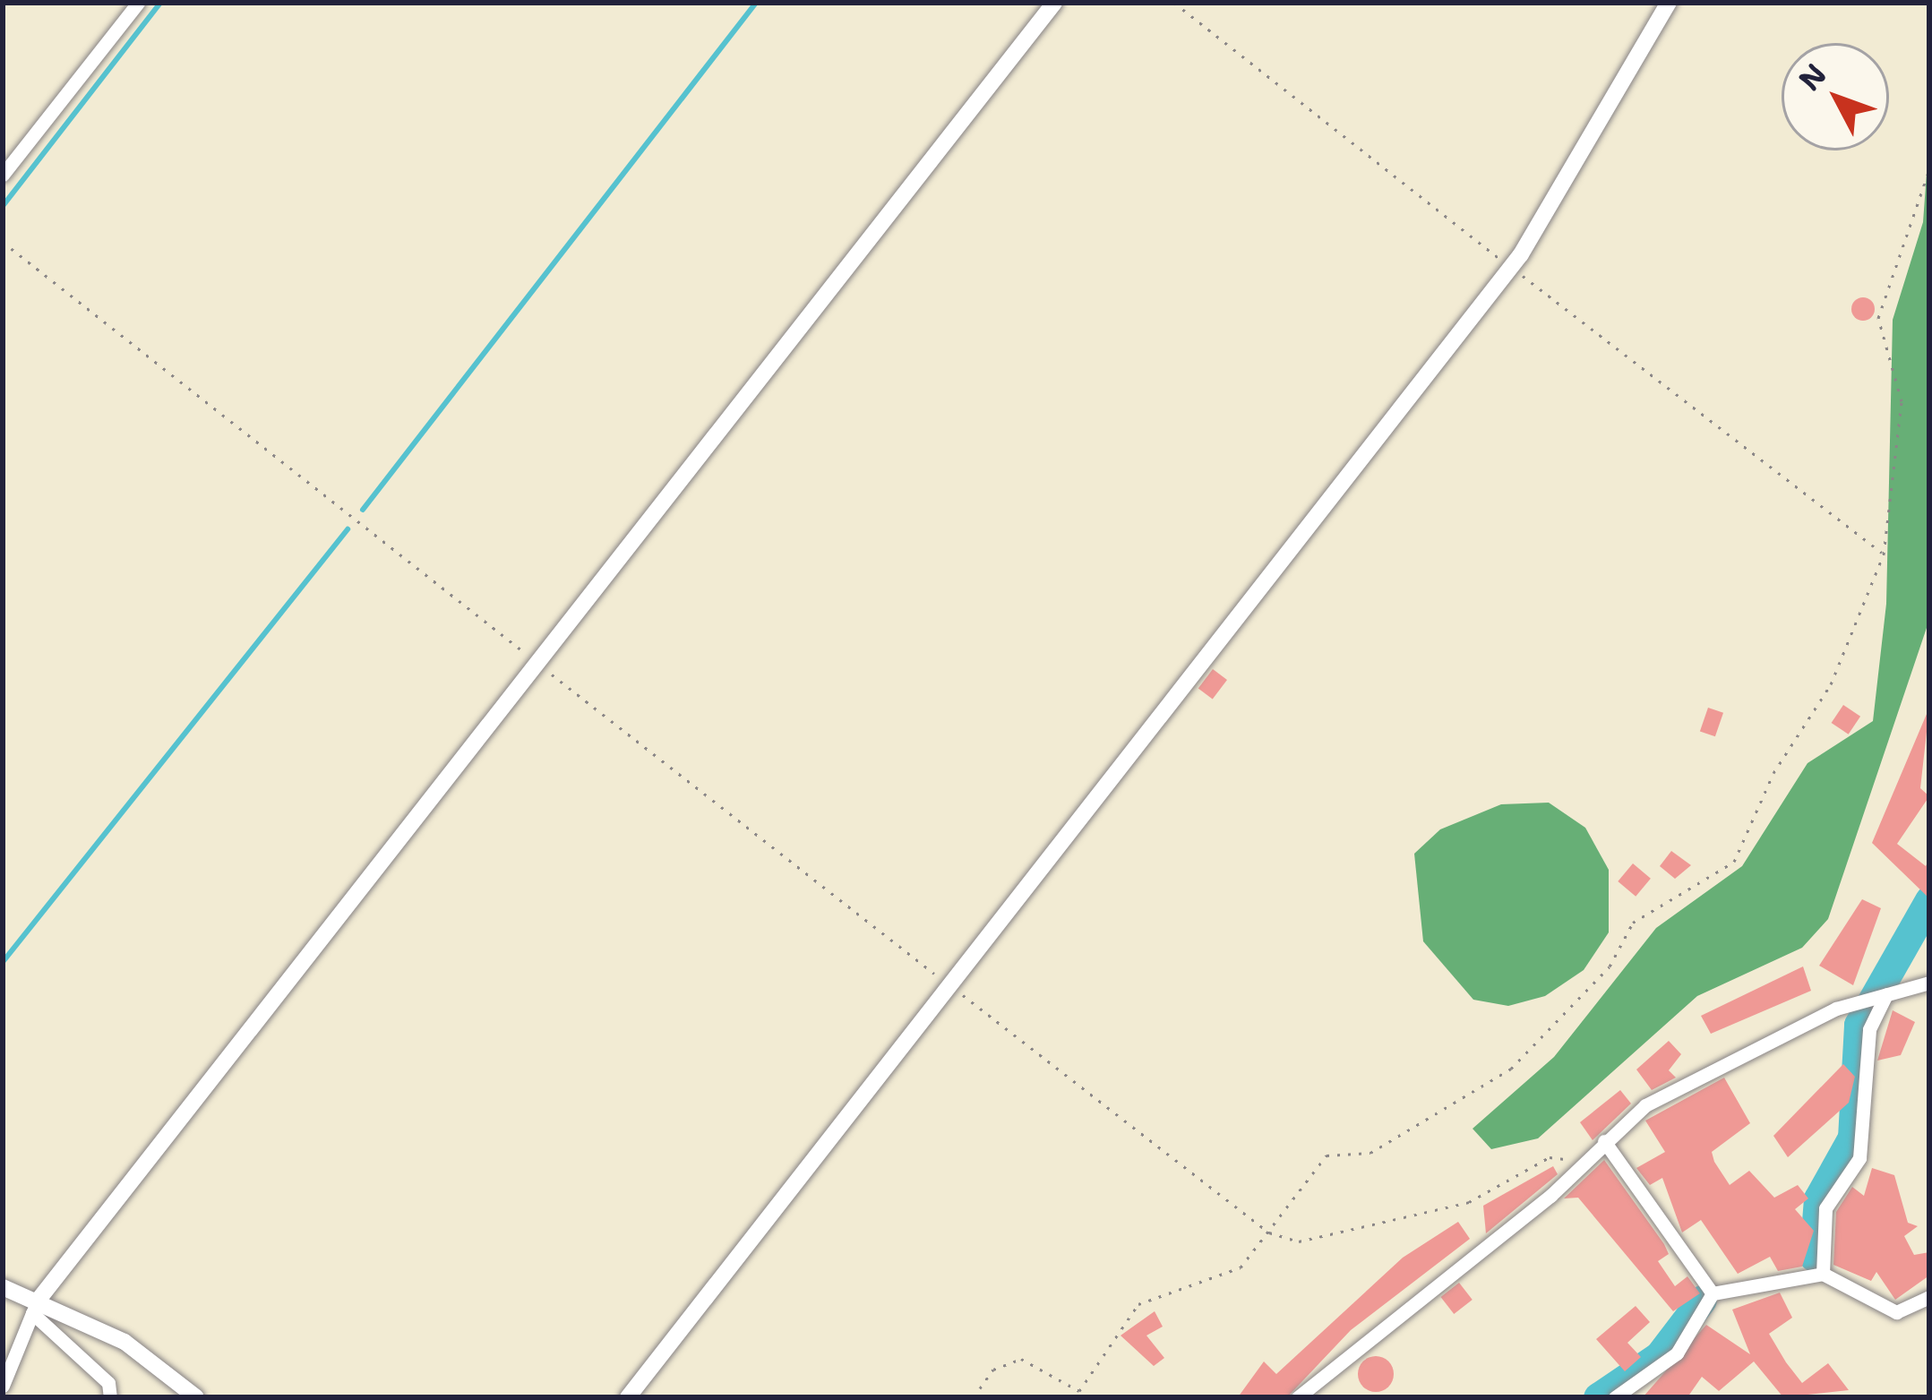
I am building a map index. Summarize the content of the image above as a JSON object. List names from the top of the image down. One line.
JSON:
{"north":"top left"}
